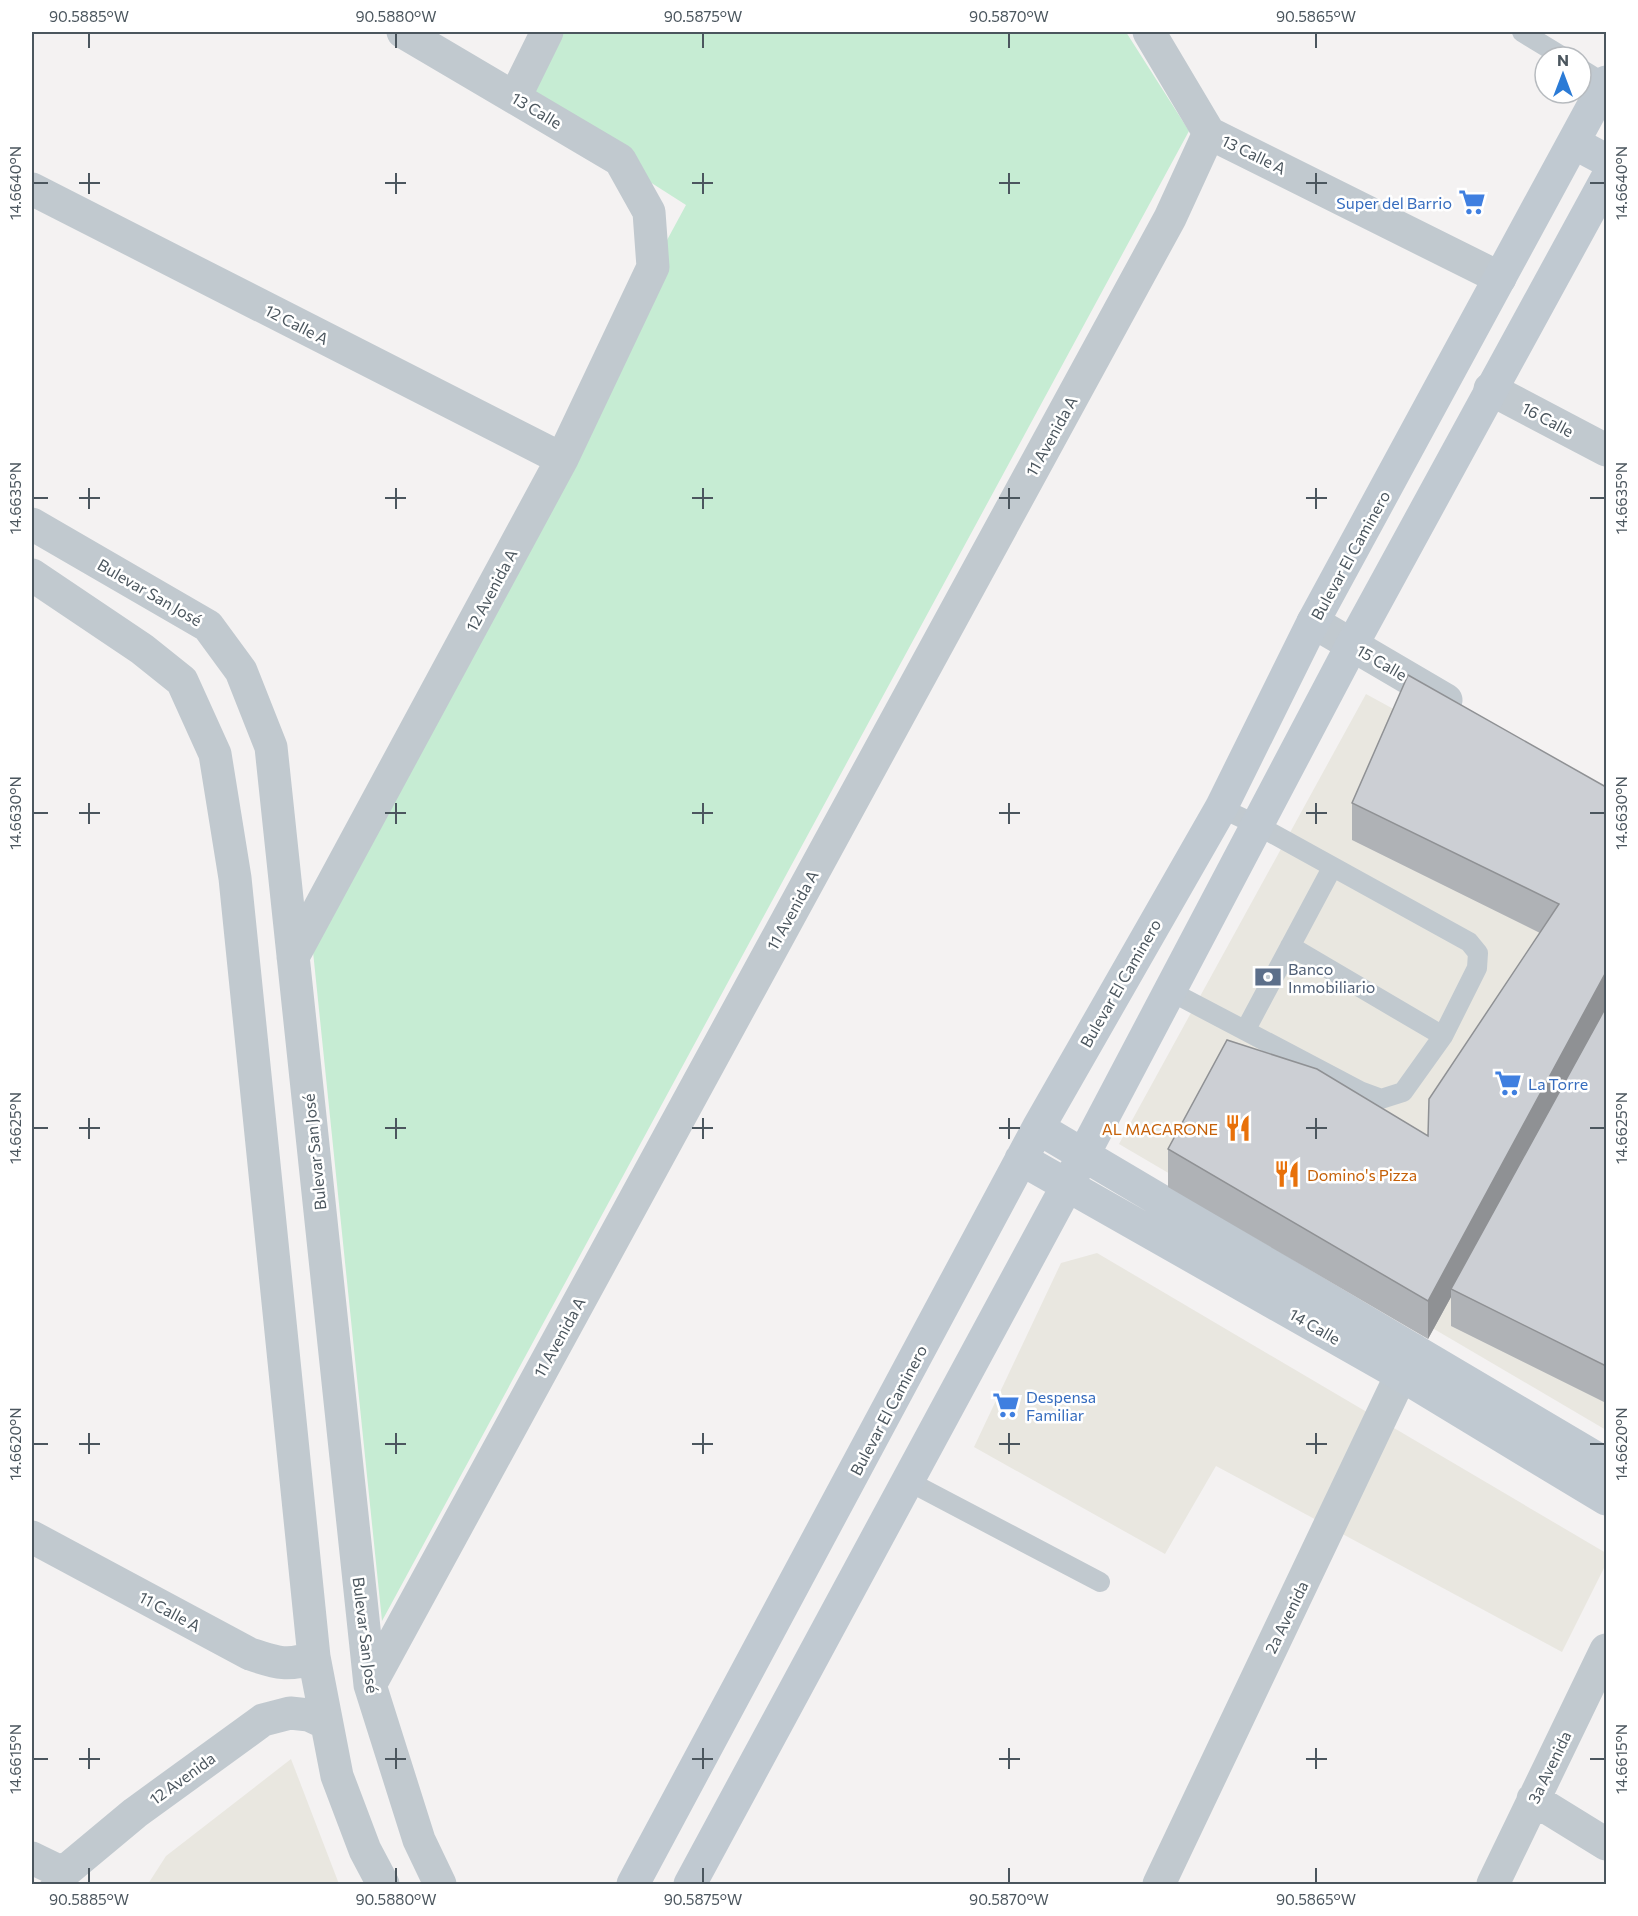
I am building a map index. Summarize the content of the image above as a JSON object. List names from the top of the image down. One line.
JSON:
{"streets":{"main road":["Bulevar El Caminero","14 Calle"],"street":["13 Calle","13 Calle A","12 Calle A","16 Calle","11 Avenida A","12 Avenida A","Bulevar San José","15 Calle","11 Calle A","2a Avenida","3a Avenida","12 Avenida"]},"crossings":[["13 Calle","12 Avenida A"],["13 Calle A","11 Avenida A"],["13 Calle A","Bulevar El Caminero"],["12 Calle A","12 Avenida A"],["11 Avenida A","Bulevar San José"],["Bulevar El Caminero","15 Calle"],["Bulevar El Caminero","14 Calle"],["12 Avenida A","Bulevar San José"],["14 Calle","2a Avenida"]],"places":{"supermarket":["Super del Barrio","La Torre","Despensa Familiar"],"bank":["Banco Inmobiliario"],"restaurant":["AL MACARONE","Domino's Pizza"]},"north":"top","coordinates":["90.5885°W","90.5880°W","90.5875°W","90.5870°W","90.5865°W","14.6640°N","14.6635°N","14.6630°N","14.6625°N","14.6620°N","14.6615°N"]}
